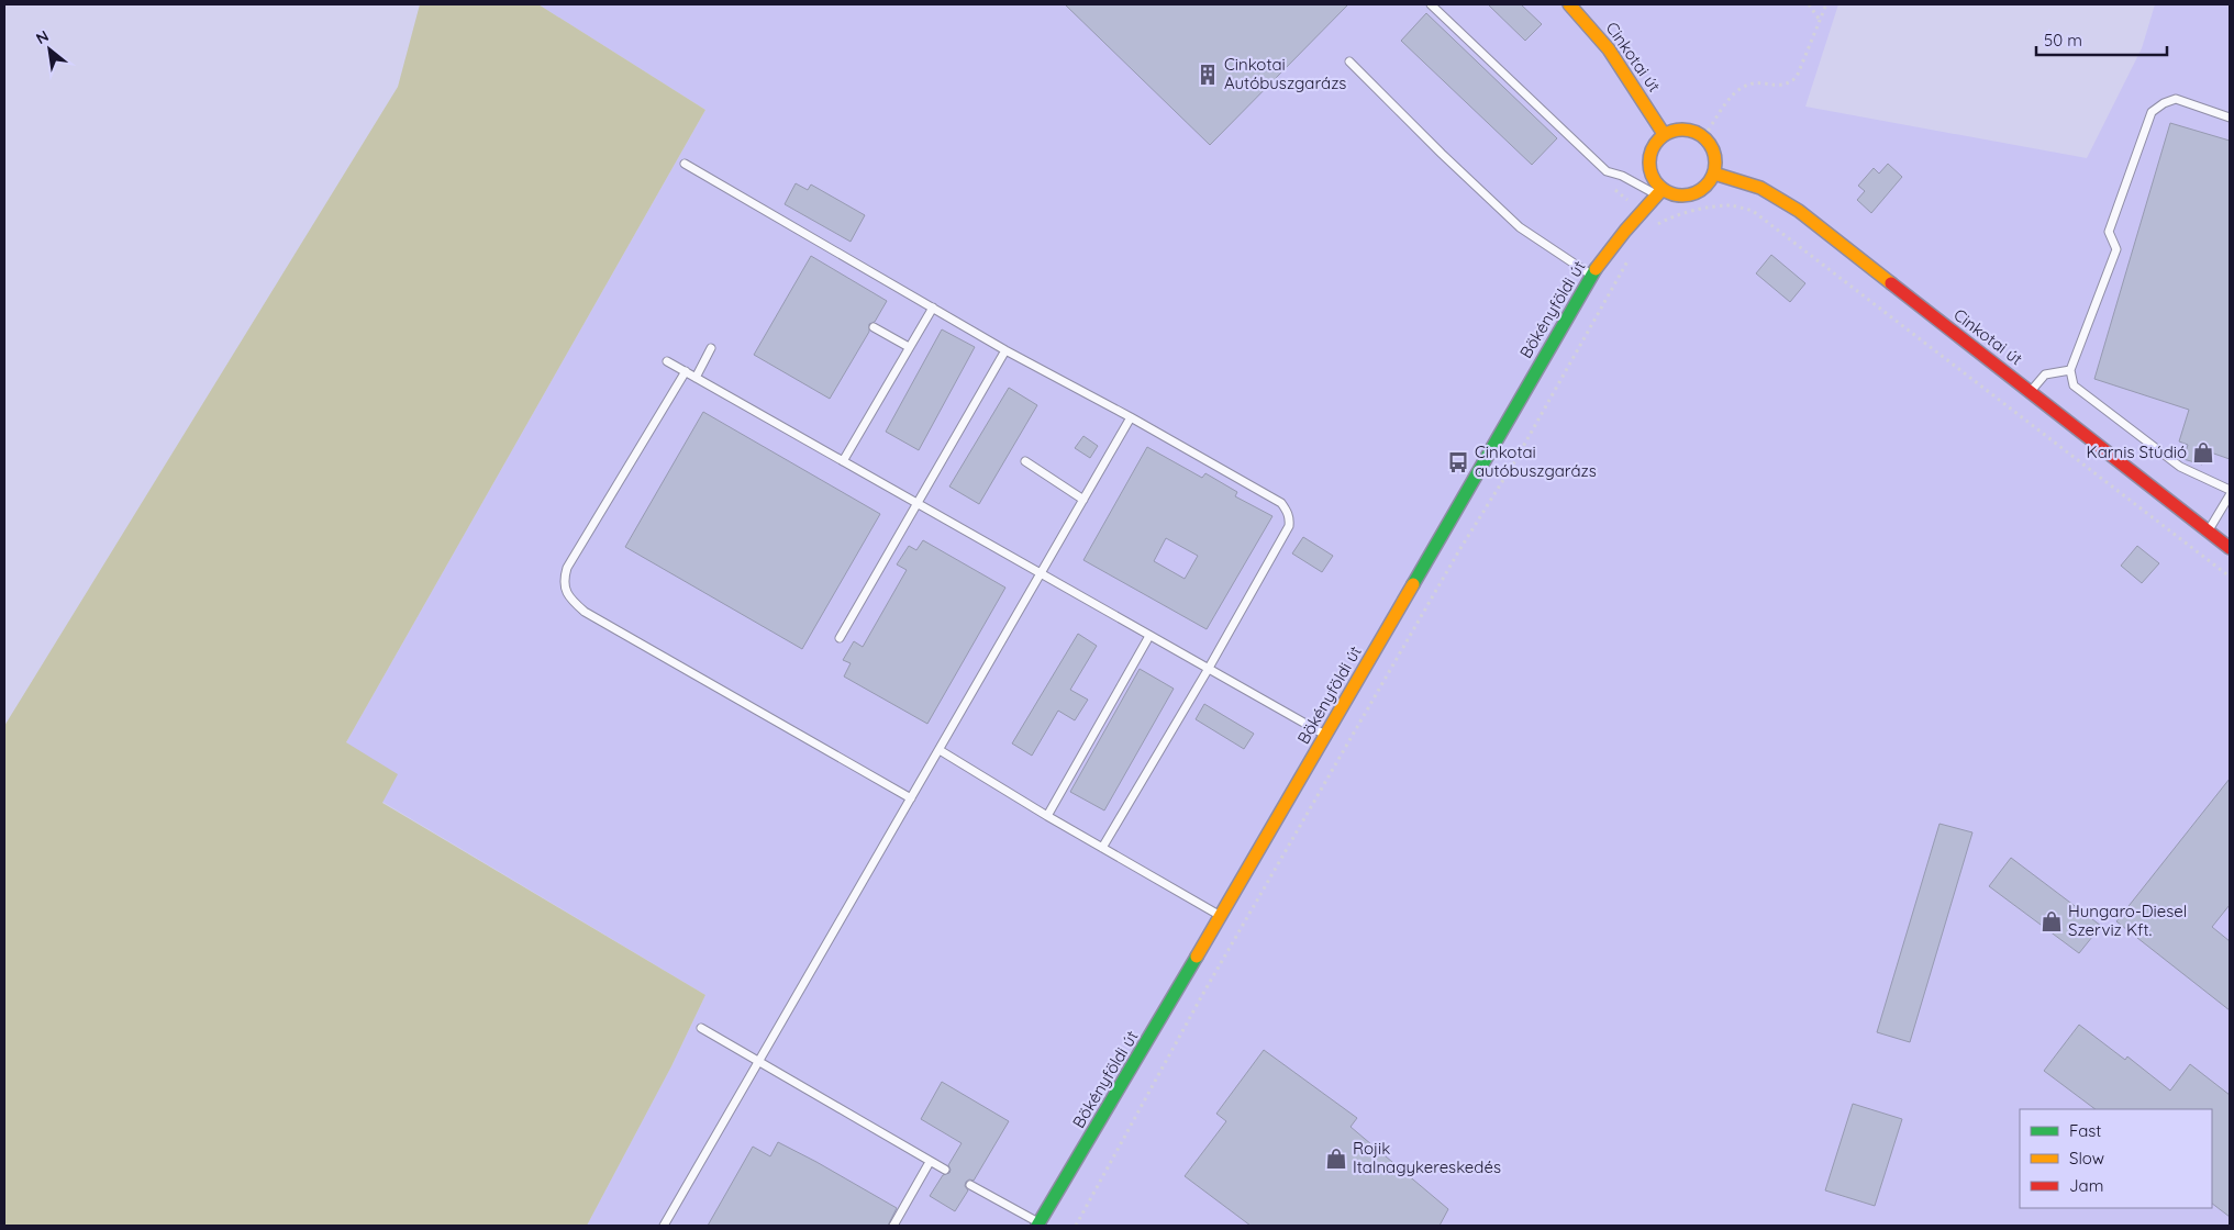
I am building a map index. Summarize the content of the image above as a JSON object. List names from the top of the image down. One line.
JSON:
{"streets":{"street":["Cinkotai út","Bökényföldi út"]},"crossings":[["Cinkotai út","Bökényföldi út"]],"places":{"building":["Cinkotai Autóbuszgarázs"],"shop":["Karnis Stúdió","Hungaro-Diesel Szerviz Kft.","Rojik Italnagykereskedés"],"bus stop":["Cinkotai autóbuszgarázs"]},"legend":["Fast","Slow","Jam"],"scale_bar":"50 m","north":"top left"}
